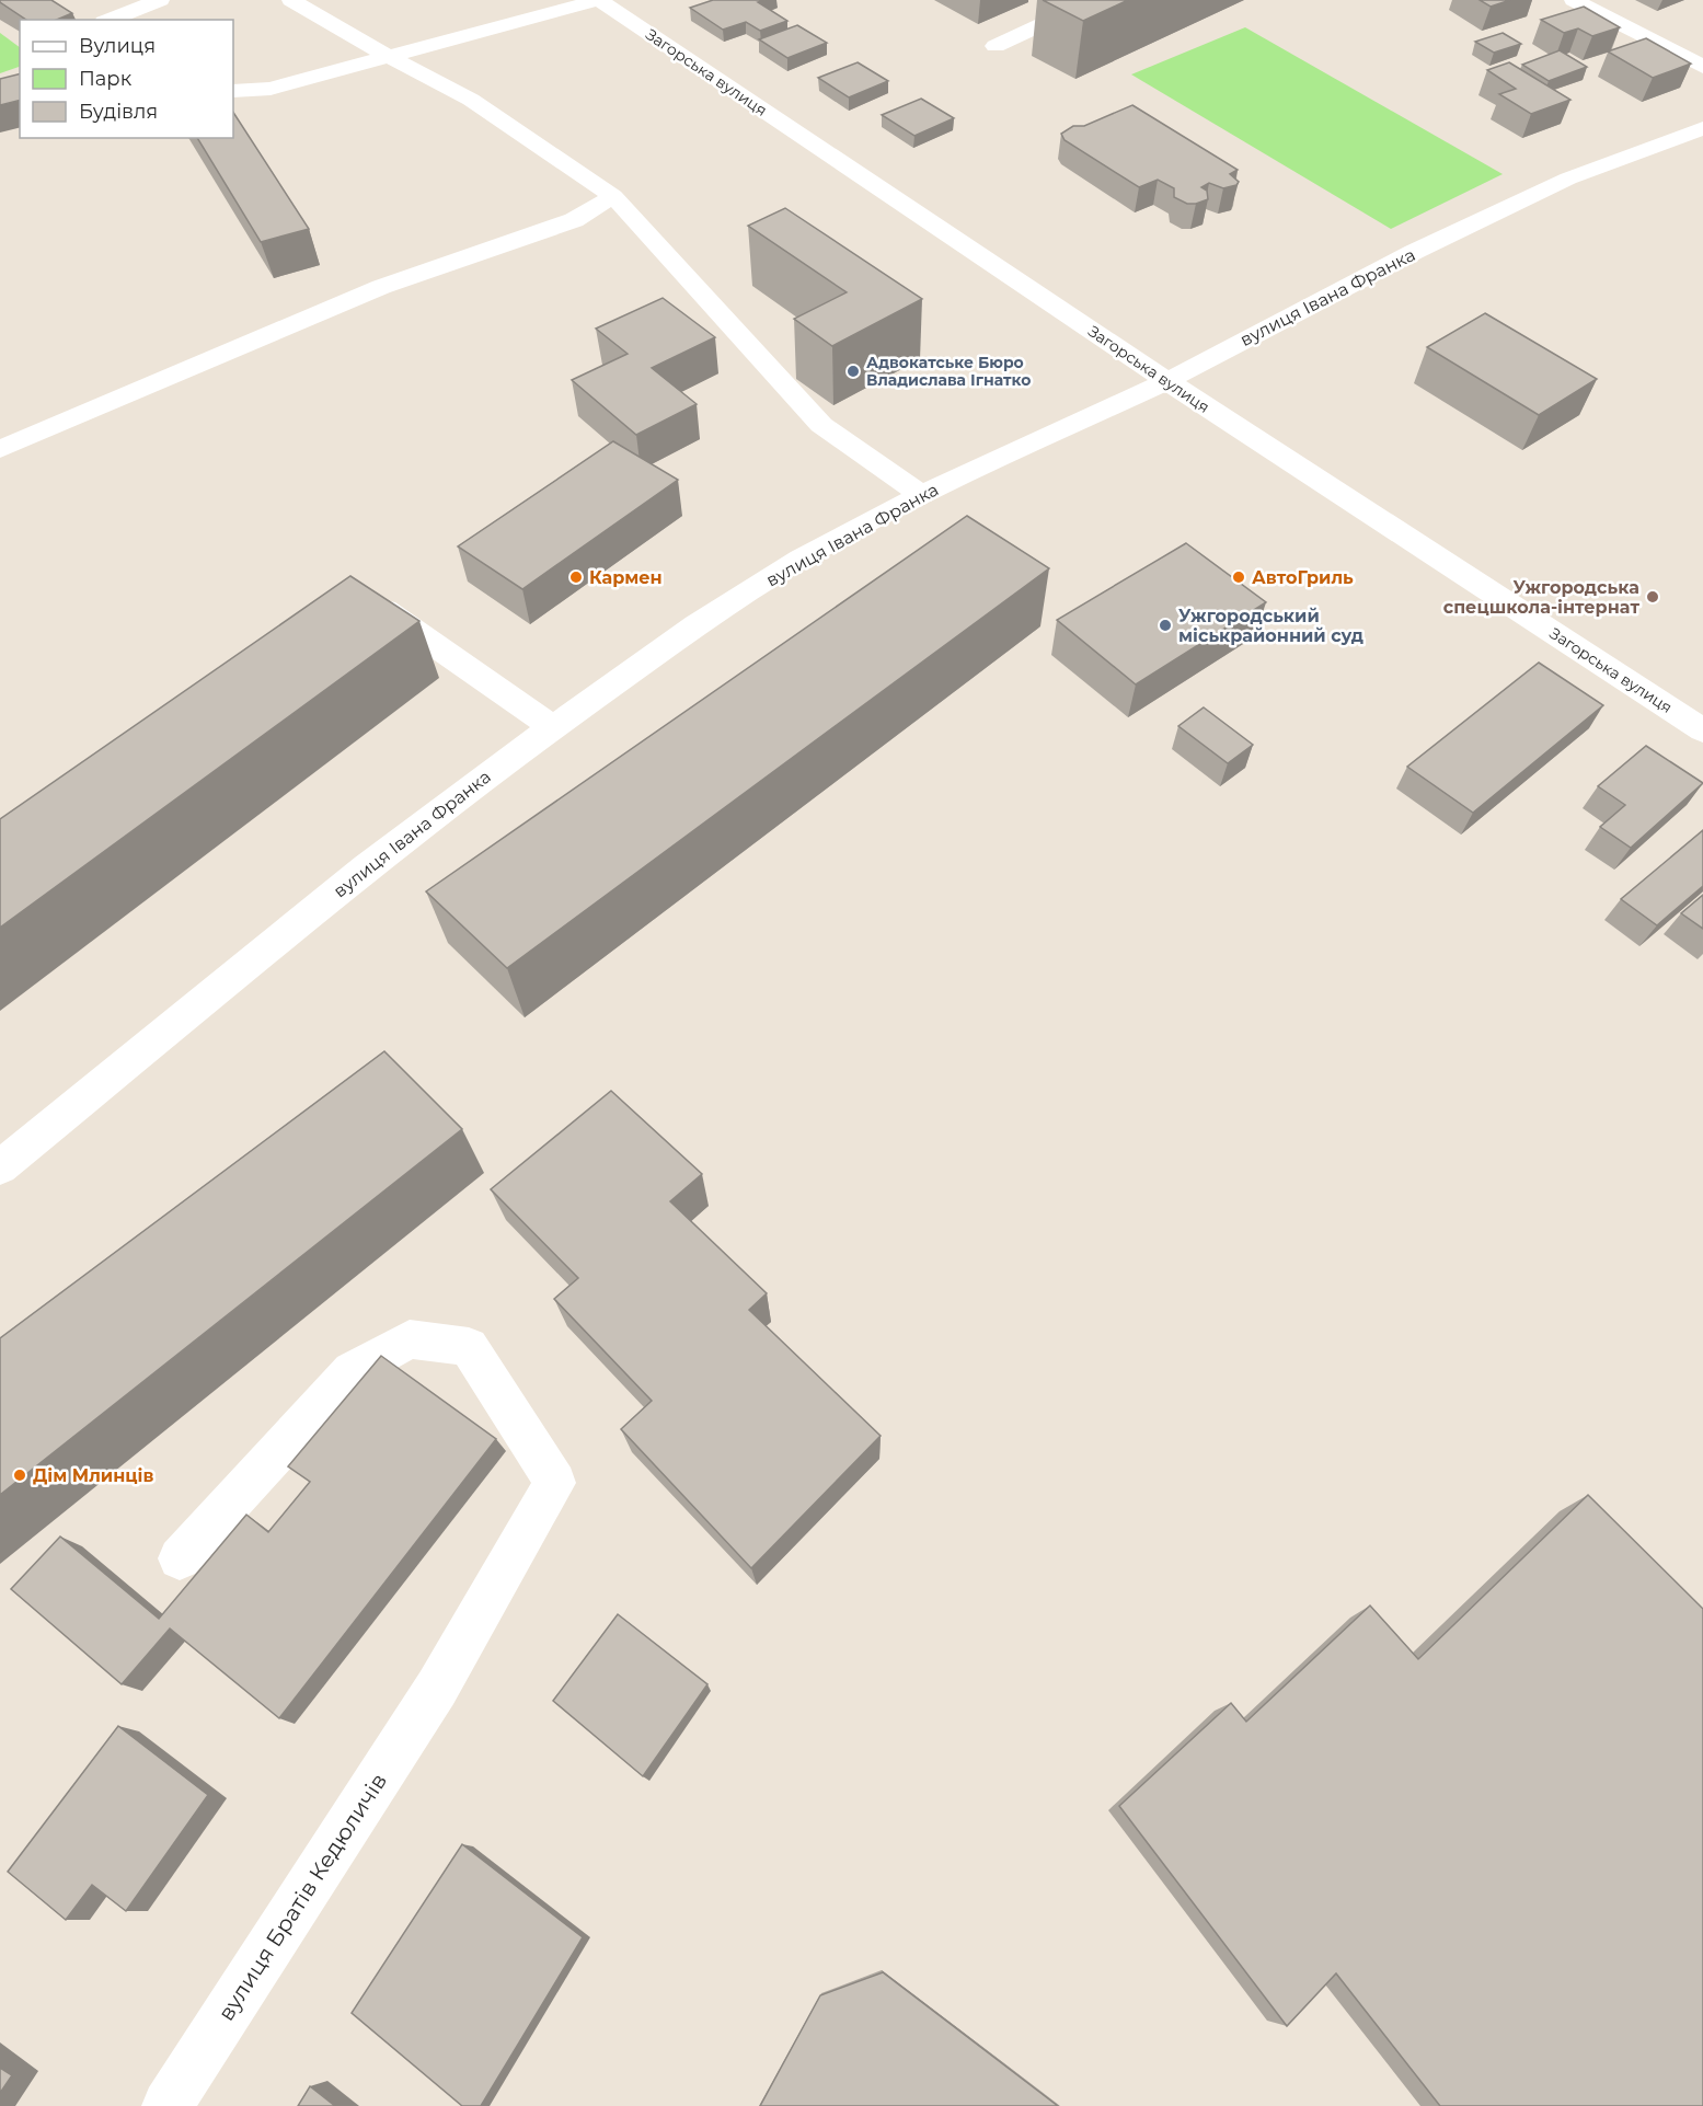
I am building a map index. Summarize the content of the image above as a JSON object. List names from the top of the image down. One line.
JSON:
{"streets":{"street":["Загорська вулиця","вулиця Івана Франка","вулиця Братів Кедюличів"]},"crossings":[["Загорська вулиця","вулиця Івана Франка"]],"places":["Адвокатське Бюро Владислава Ігнатко","Кармен","АвтоГриль","Ужгородська спецшкола-інтернат","Ужгородський міськрайонний суд","Дім Млинців"],"legend":["Вулиця","Парк","Будівля"]}
